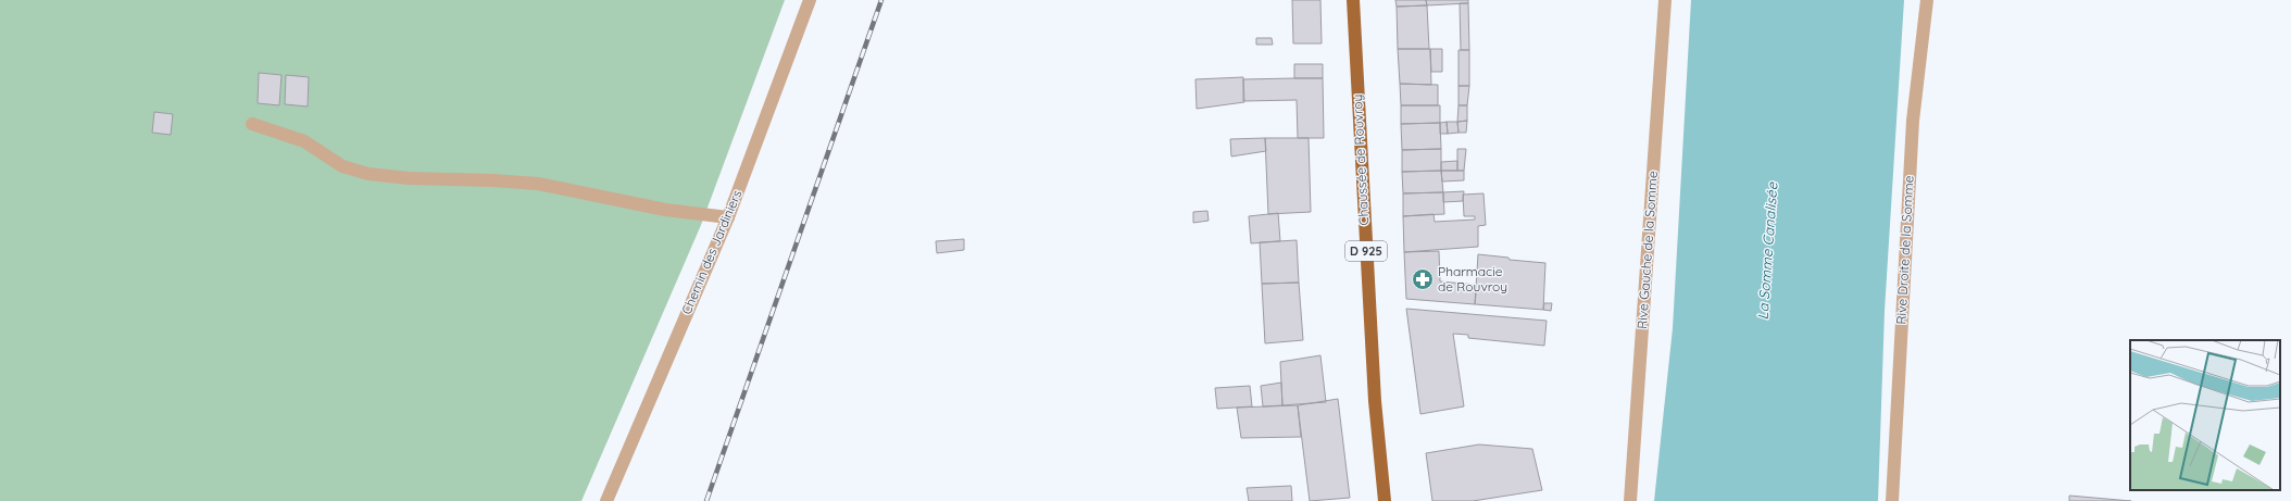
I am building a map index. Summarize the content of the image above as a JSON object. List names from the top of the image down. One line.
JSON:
{"streets":{"main road":["Chaussée de Rouvroy","D 925"],"street":["Rive Gauche de la Somme","Rive Droite de la Somme","Chemin des Jardiniers"]},"water":["La Somme Canalisée"],"places":{"pharmacy":["Pharmacie de Rouvroy"]}}
